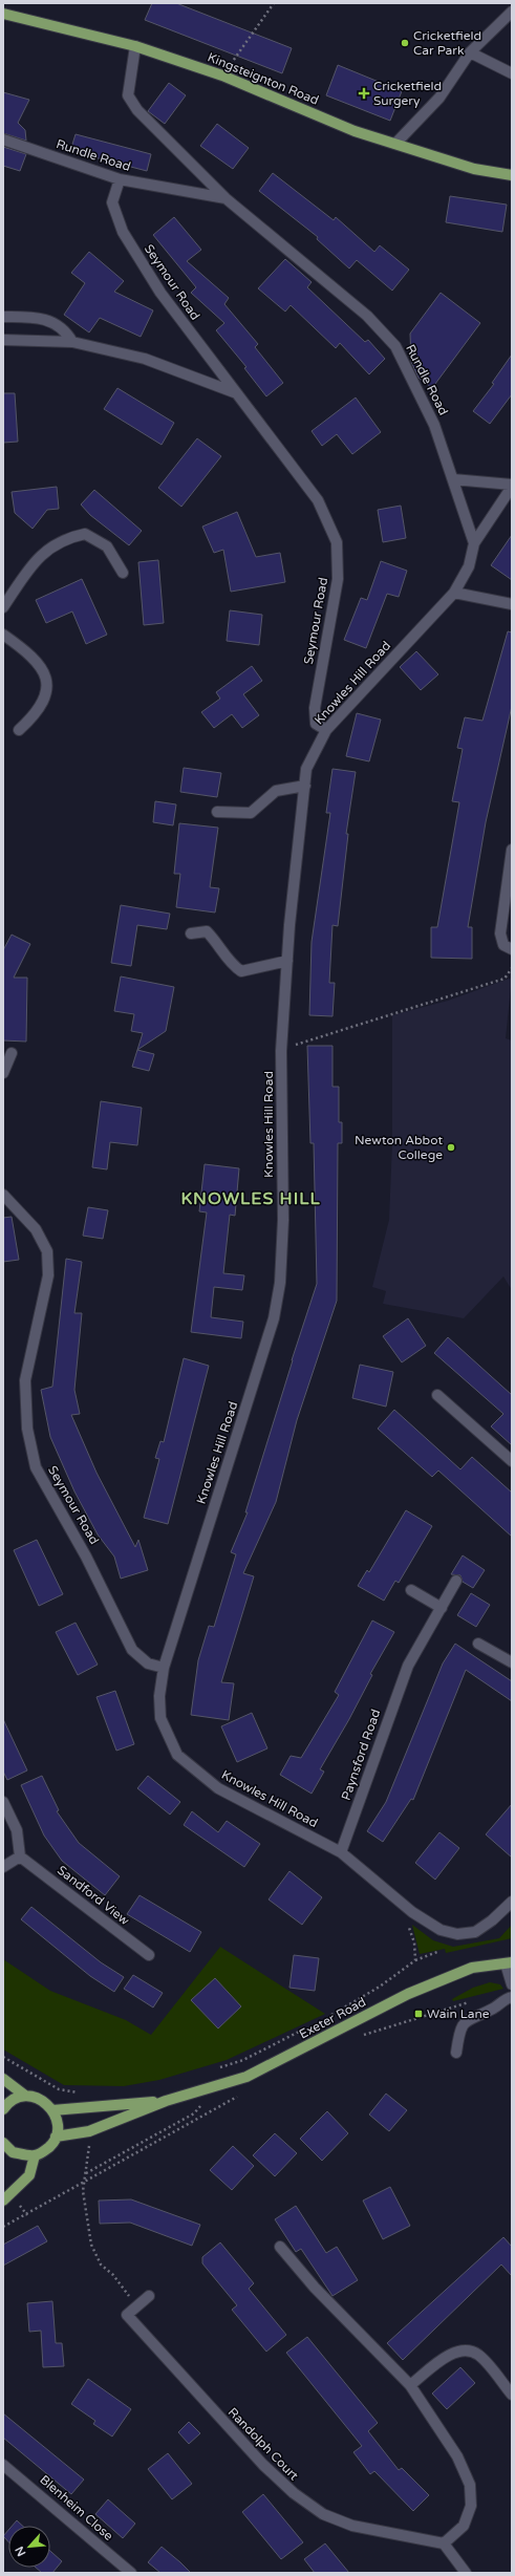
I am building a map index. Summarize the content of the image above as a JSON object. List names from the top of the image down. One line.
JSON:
{"streets":{"main road":["Kingsteignton Road","Exeter Road"],"street":["Rundle Road","Seymour Road","Knowles Hill Road","Paynsford Road","Sandford View","Randolph Court","Blenheim Close"]},"crossings":[["Kingsteignton Road","Rundle Road"],["Rundle Road","Seymour Road"],["Rundle Road","Knowles Hill Road"],["Seymour Road","Knowles Hill Road"],["Knowles Hill Road","Paynsford Road"]],"districts":["KNOWLES HILL"],"places":{"other":["Cricketfield Car Park","Newton Abbot College"],"health":["Cricketfield Surgery"],"transit":["Wain Lane"]},"north":"bottom left"}
